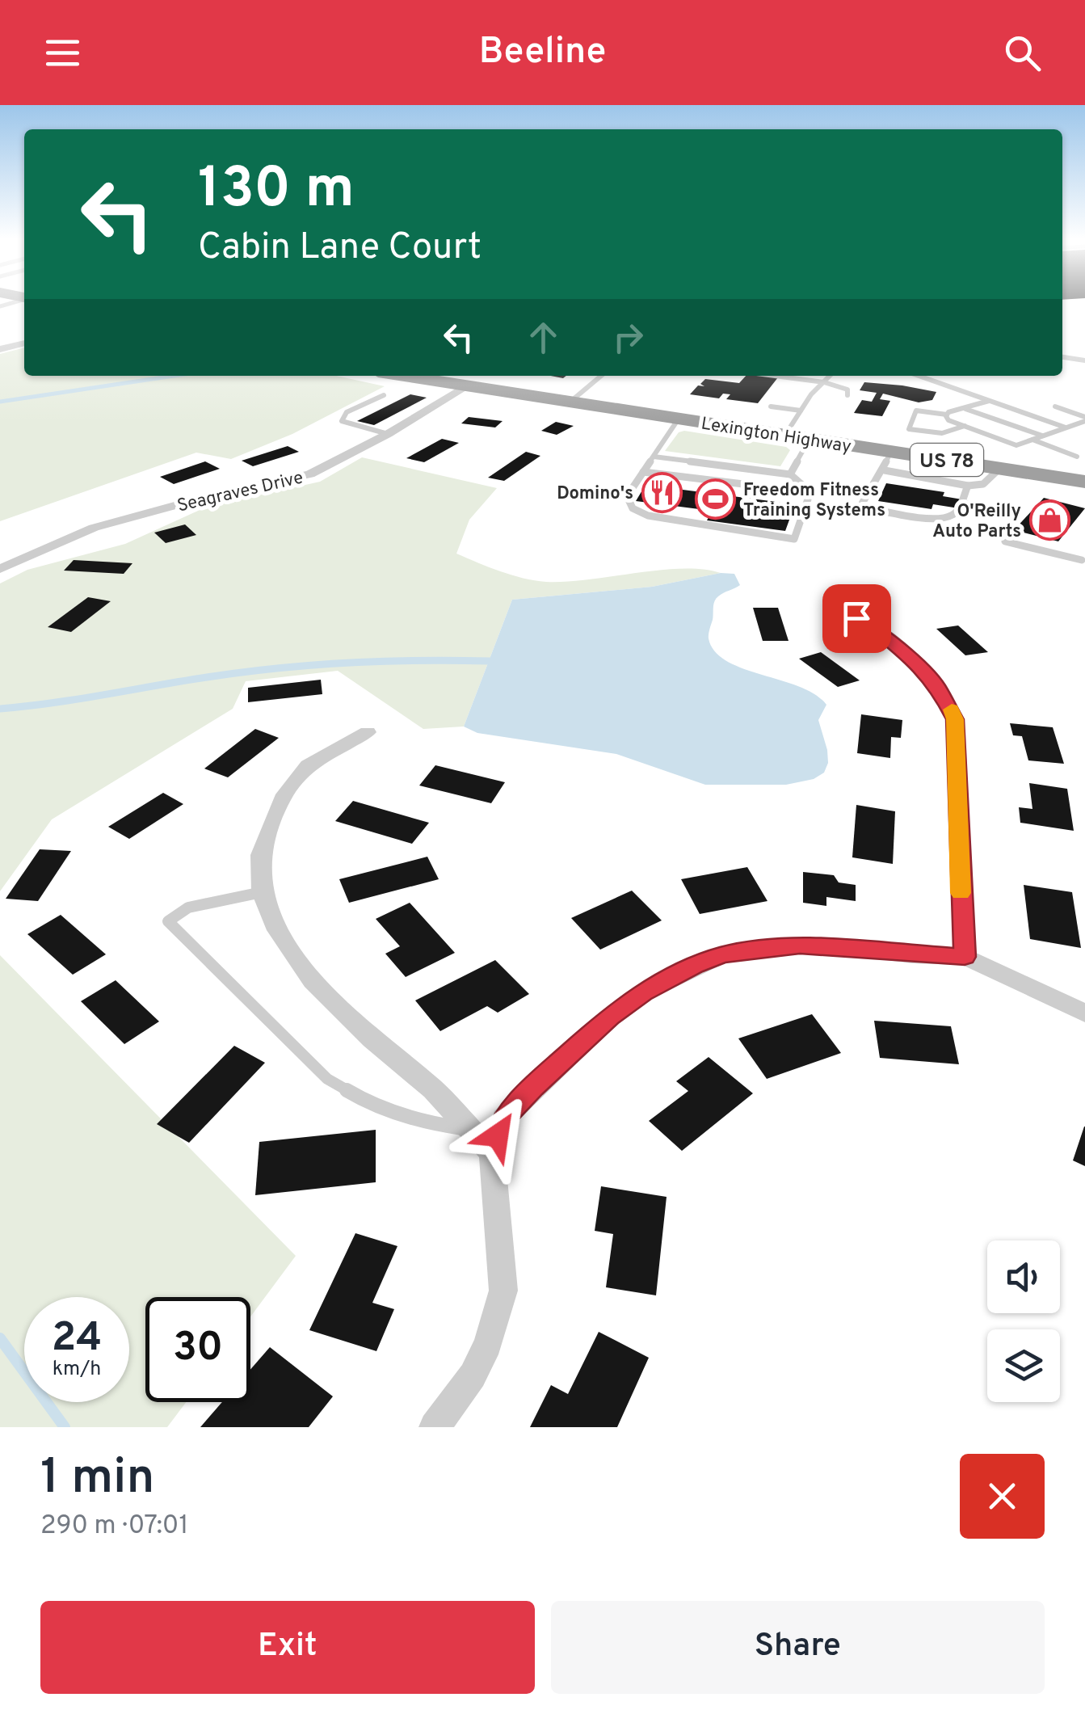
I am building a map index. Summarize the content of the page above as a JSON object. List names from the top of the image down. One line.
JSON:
{"streets":{"highway":["Lexington Highway","US 78"],"street":["Seagraves Drive"]},"crossings":[["Lexington Highway","US 78"],["Lexington Highway","Seagraves Drive"],["US 78","Seagraves Drive"]],"places":{"restaurant":["Domino's"],"sports":["Freedom Fitness Training Systems"],"shop":["O'Reilly Auto Parts"]},"page":{"header":"Beeline","turn":["130 m","Cabin Lane Court"],"speed":"24 km/h","limit":"30","heading":["1 min","290 m · 07:01"],"buttons":["Exit","Share"]}}
